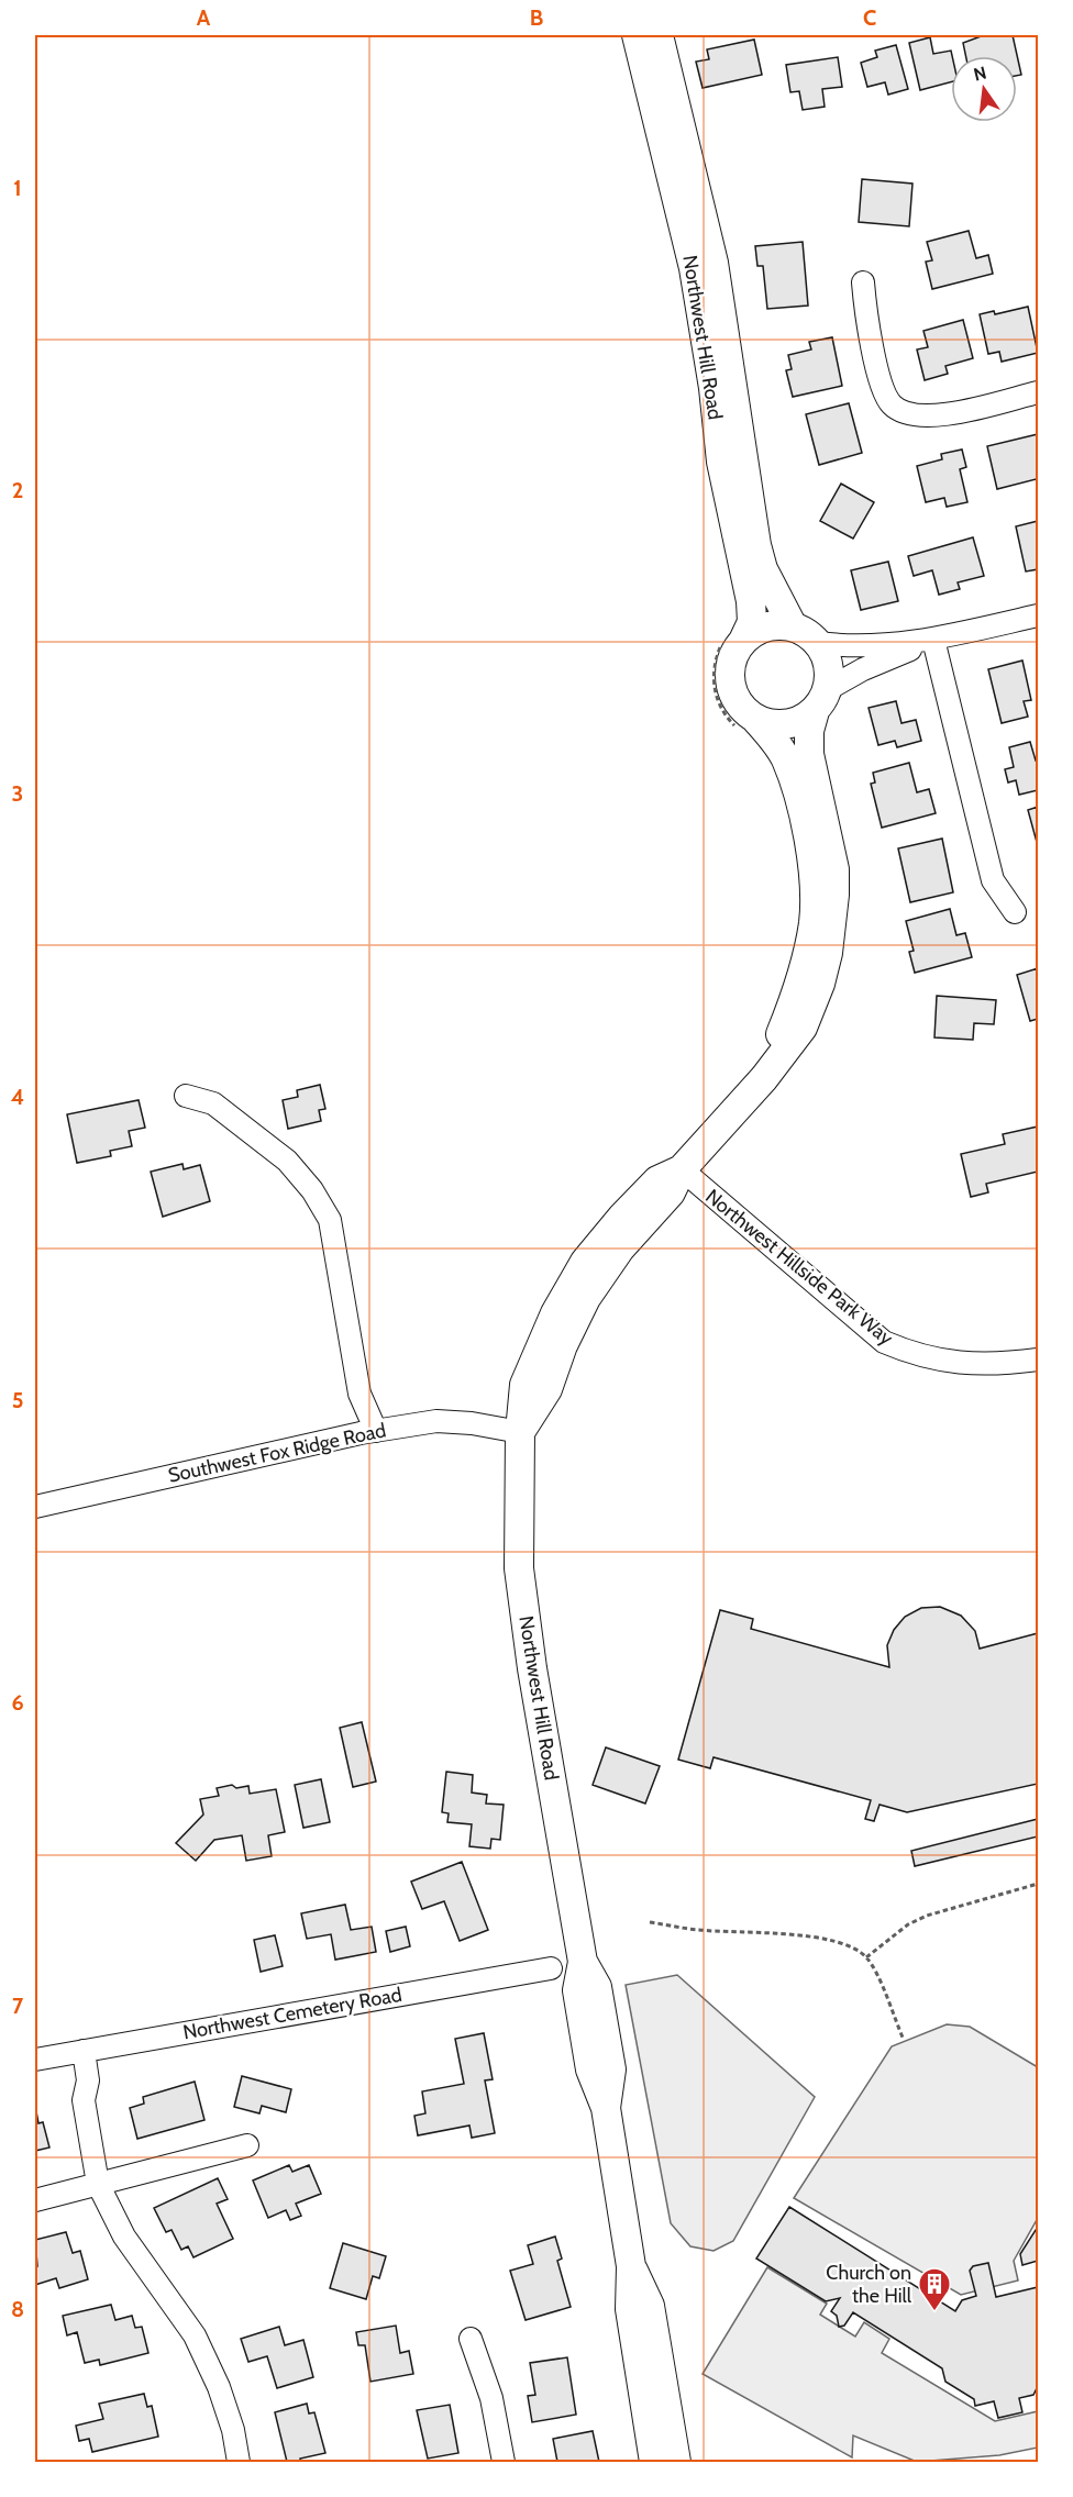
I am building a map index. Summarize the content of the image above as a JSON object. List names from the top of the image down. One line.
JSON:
{"streets":{"main road":["Northwest Hill Road"],"street":["Northwest Hillside Park Way","Southwest Fox Ridge Road","Northwest Cemetery Road"]},"crossings":[["Northwest Hill Road","Southwest Fox Ridge Road"]],"places":{"building":["Church on the Hill"]},"north":"top","grid":{"columns":["A","B","C"],"rows":["1","2","3","4","5","6","7","8"]}}
